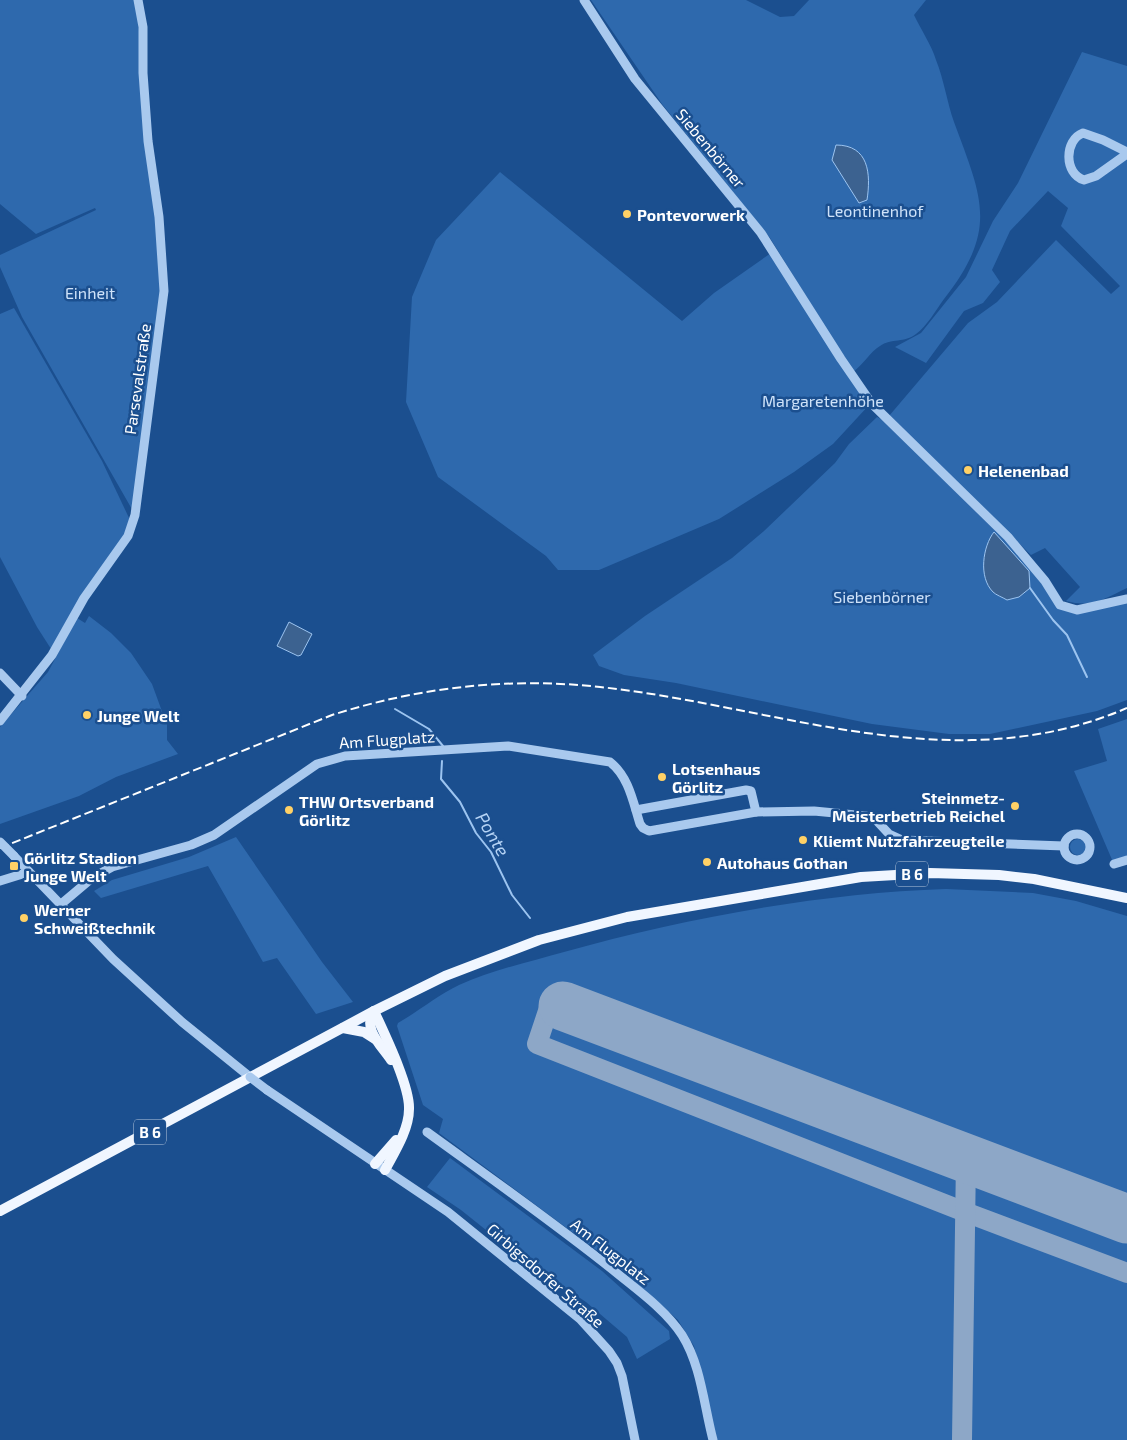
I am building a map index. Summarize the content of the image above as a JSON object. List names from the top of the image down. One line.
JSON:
{"streets":{"main road":["B 6"],"street":["Siebenbörner","Parsevalstraße","Am Flugplatz","Girbigsdorfer Straße"]},"crossings":[["Am Flugplatz","Girbigsdorfer Straße"]],"water":["Ponte"],"parks":["Leontinenhof","Einheit","Margaretenhöhe","Siebenbörner"],"places":{"other":["Pontevorwerk","Helenenbad","Junge Welt","Lotsenhaus Görlitz","Steinmetz- Meisterbetrieb Reichel","THW Ortsverband Görlitz","Kliemt Nutzfahrzeugteile","Autohaus Gothan","Werner Schweißtechnik"],"transit":["Görlitz Stadion Junge Welt"]}}
